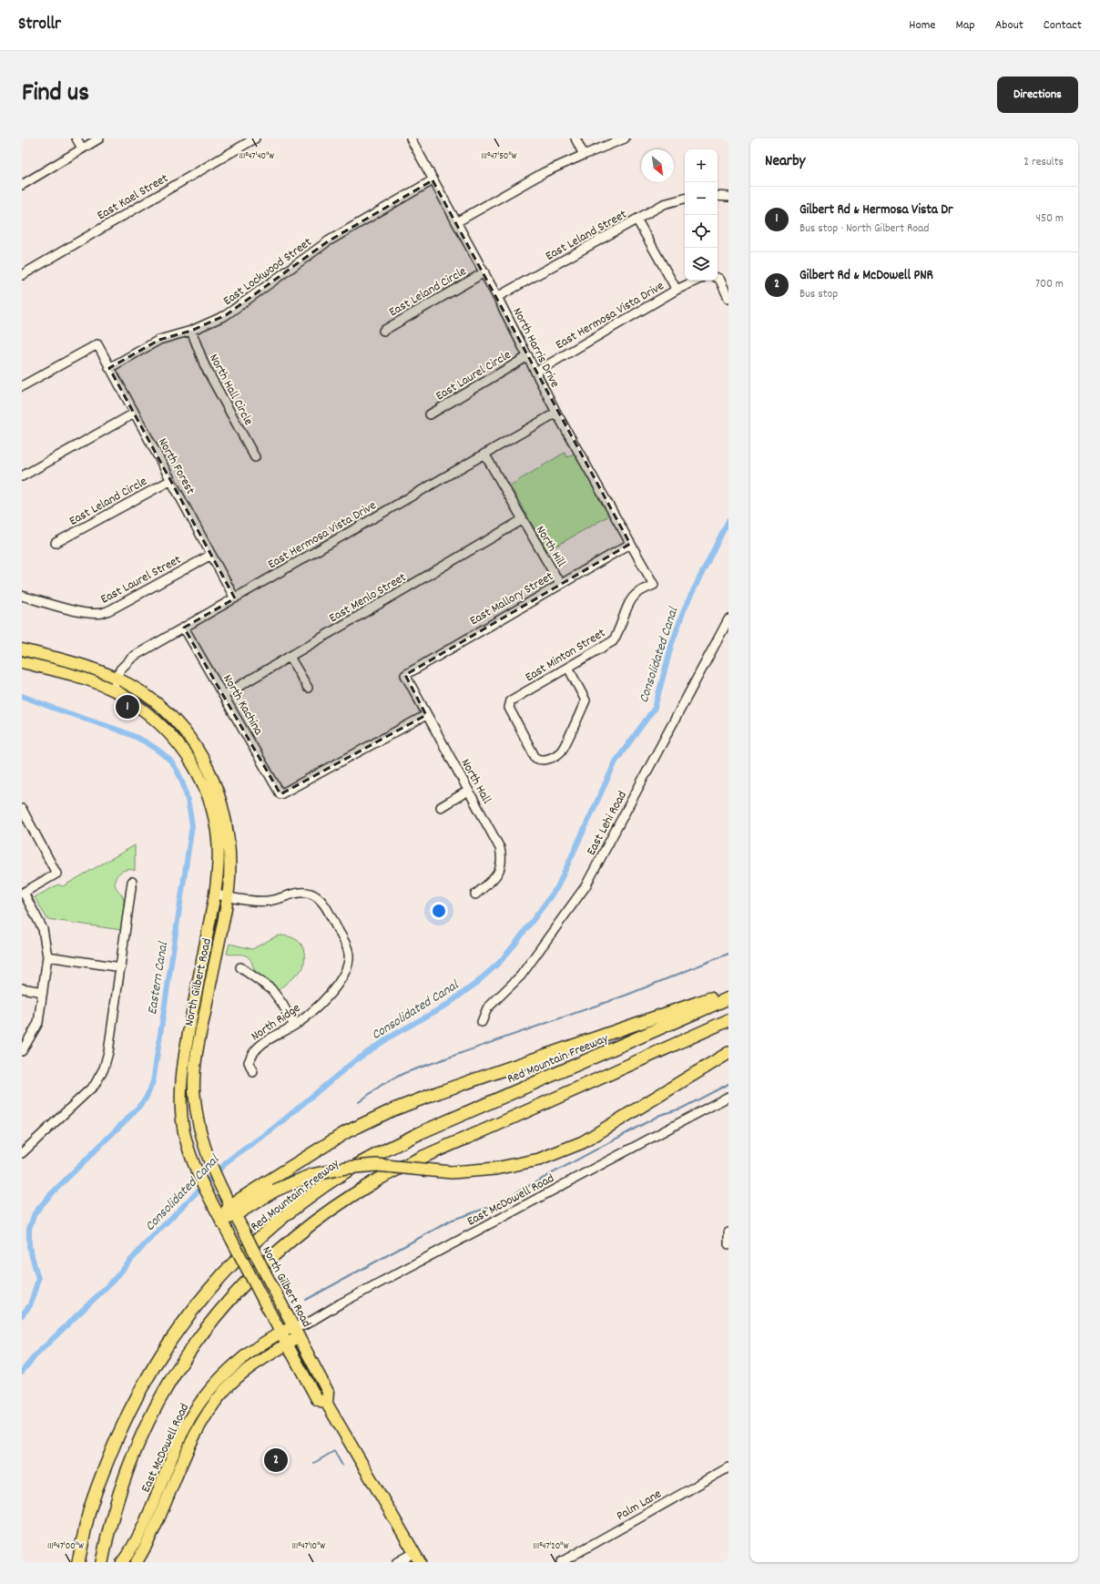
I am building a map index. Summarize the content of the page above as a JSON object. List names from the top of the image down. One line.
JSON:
{"streets":{"highway":["Red Mountain Freeway"],"main road":["North Gilbert Road","East McDowell Road"],"street":["East Kael Street","East Leland Street","East Lockwood Street","East Leland Circle","East Hermosa Vista Drive","North Harris Drive","East Laurel Circle","North Hall Circle","North Forest","North Hill","East Laurel Street","East Menlo Street","East Mallory Street","East Minton Street","North Kachina","North Hall","East Lehi Road","North Ridge","Palm Lane"]},"crossings":[["East Leland Street","North Harris Drive"],["East Lockwood Street","North Harris Drive"],["East Lockwood Street","North Hall Circle"],["East Lockwood Street","North Forest"],["East Leland Circle","North Harris Drive"],["East Leland Circle","North Forest"],["East Hermosa Vista Drive","North Harris Drive"],["East Hermosa Vista Drive","North Forest"],["East Hermosa Vista Drive","North Hill"],["East Hermosa Vista Drive","North Kachina"],["East Hermosa Vista Drive","North Gilbert Road"],["North Harris Drive","East Laurel Circle"],["North Harris Drive","East Mallory Street"],["North Harris Drive","East Minton Street"],["North Forest","East Laurel Street"],["North Hill","East Menlo Street"],["North Hill","East Mallory Street"],["East Menlo Street","North Kachina"],["East Mallory Street","North Hall"],["North Kachina","North Hall"],["North Gilbert Road","North Ridge"],["North Gilbert Road","East McDowell Road"]],"water":["Consolidated Canal","Eastern Canal"],"north":"bottom right","page":{"header":"Strollr","nav":["Home","Map","About","Contact"],"title":"Find us","buttons":"Directions","heading":["Nearby","2 results"],"map_buttons":["+","−"],"list":[{"mark":"1","name":"Gilbert Rd & Hermosa Vista Dr","note":"Bus stop · North Gilbert Road","value":"450 m"},{"mark":"2","name":"Gilbert Rd & McDowell PNR","note":"Bus stop","value":"700 m"}],"pins":["1","2"]},"coordinates":["111°47'40\"W","111°47'50\"W","111°47'00\"W","111°47'10\"W","111°47'20\"W"]}
